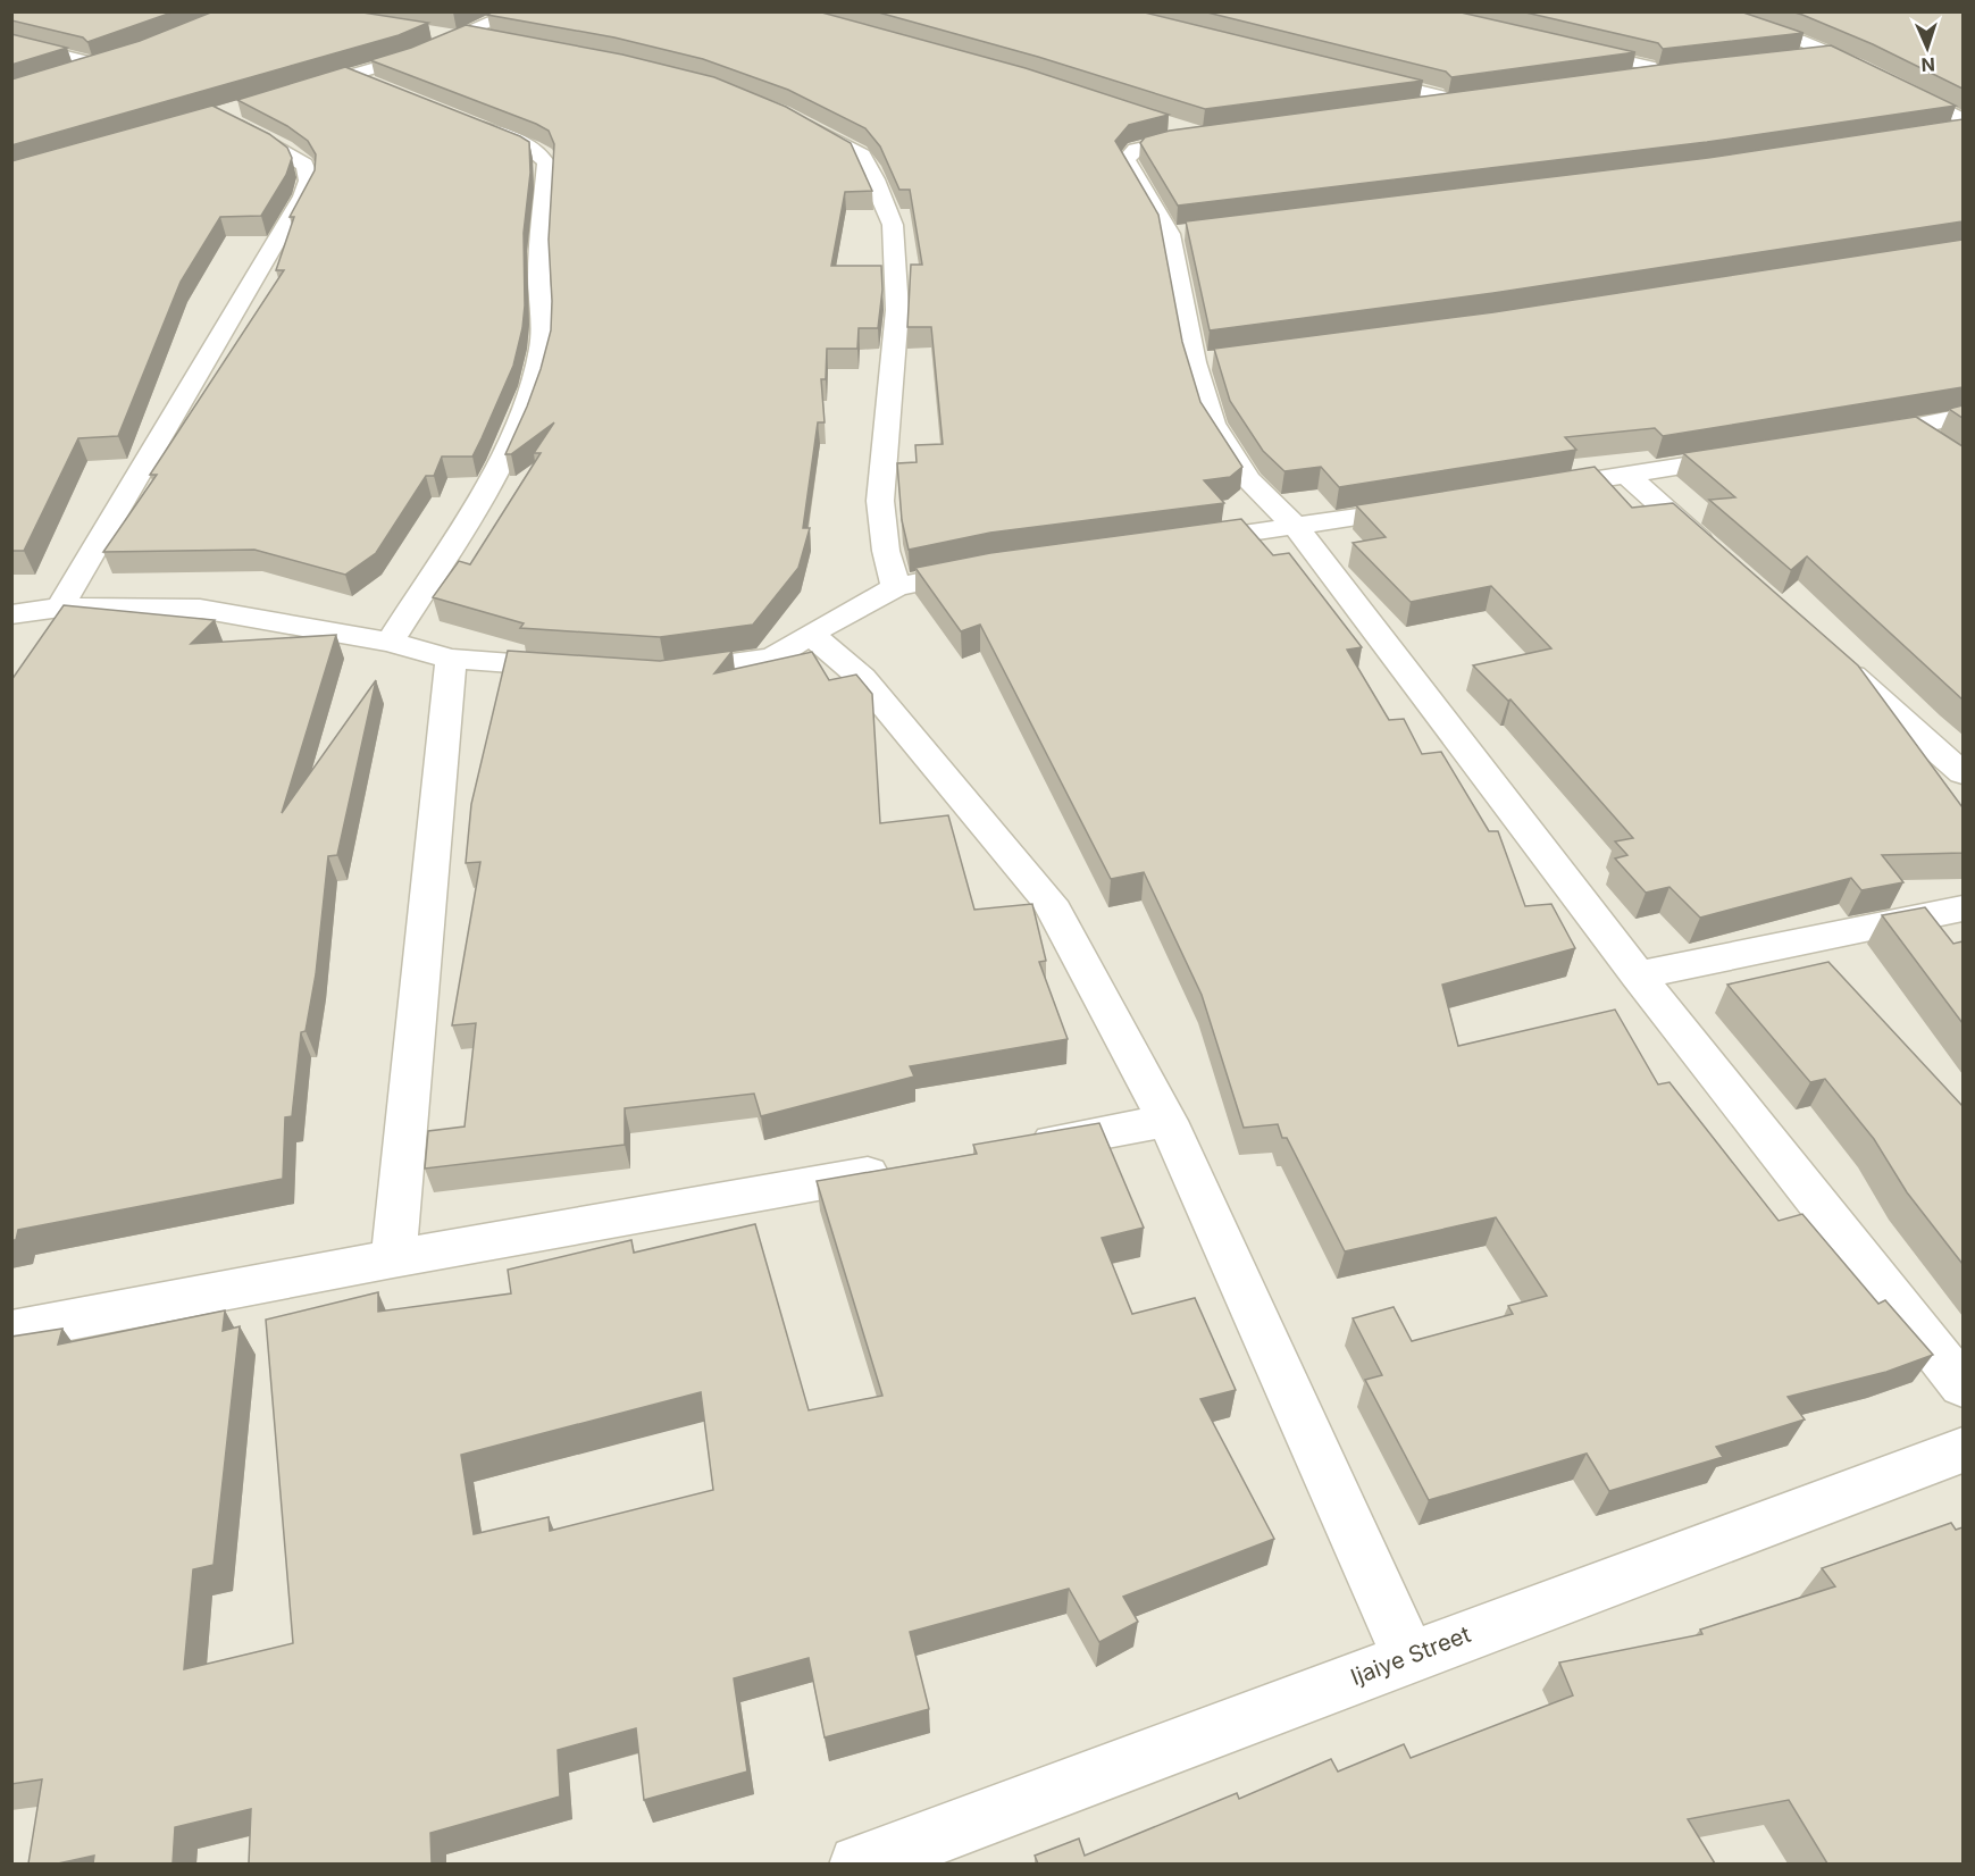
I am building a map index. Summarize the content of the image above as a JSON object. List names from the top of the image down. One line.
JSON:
{"streets":{"street":["Ijaiye Street"]},"north":"bottom"}
